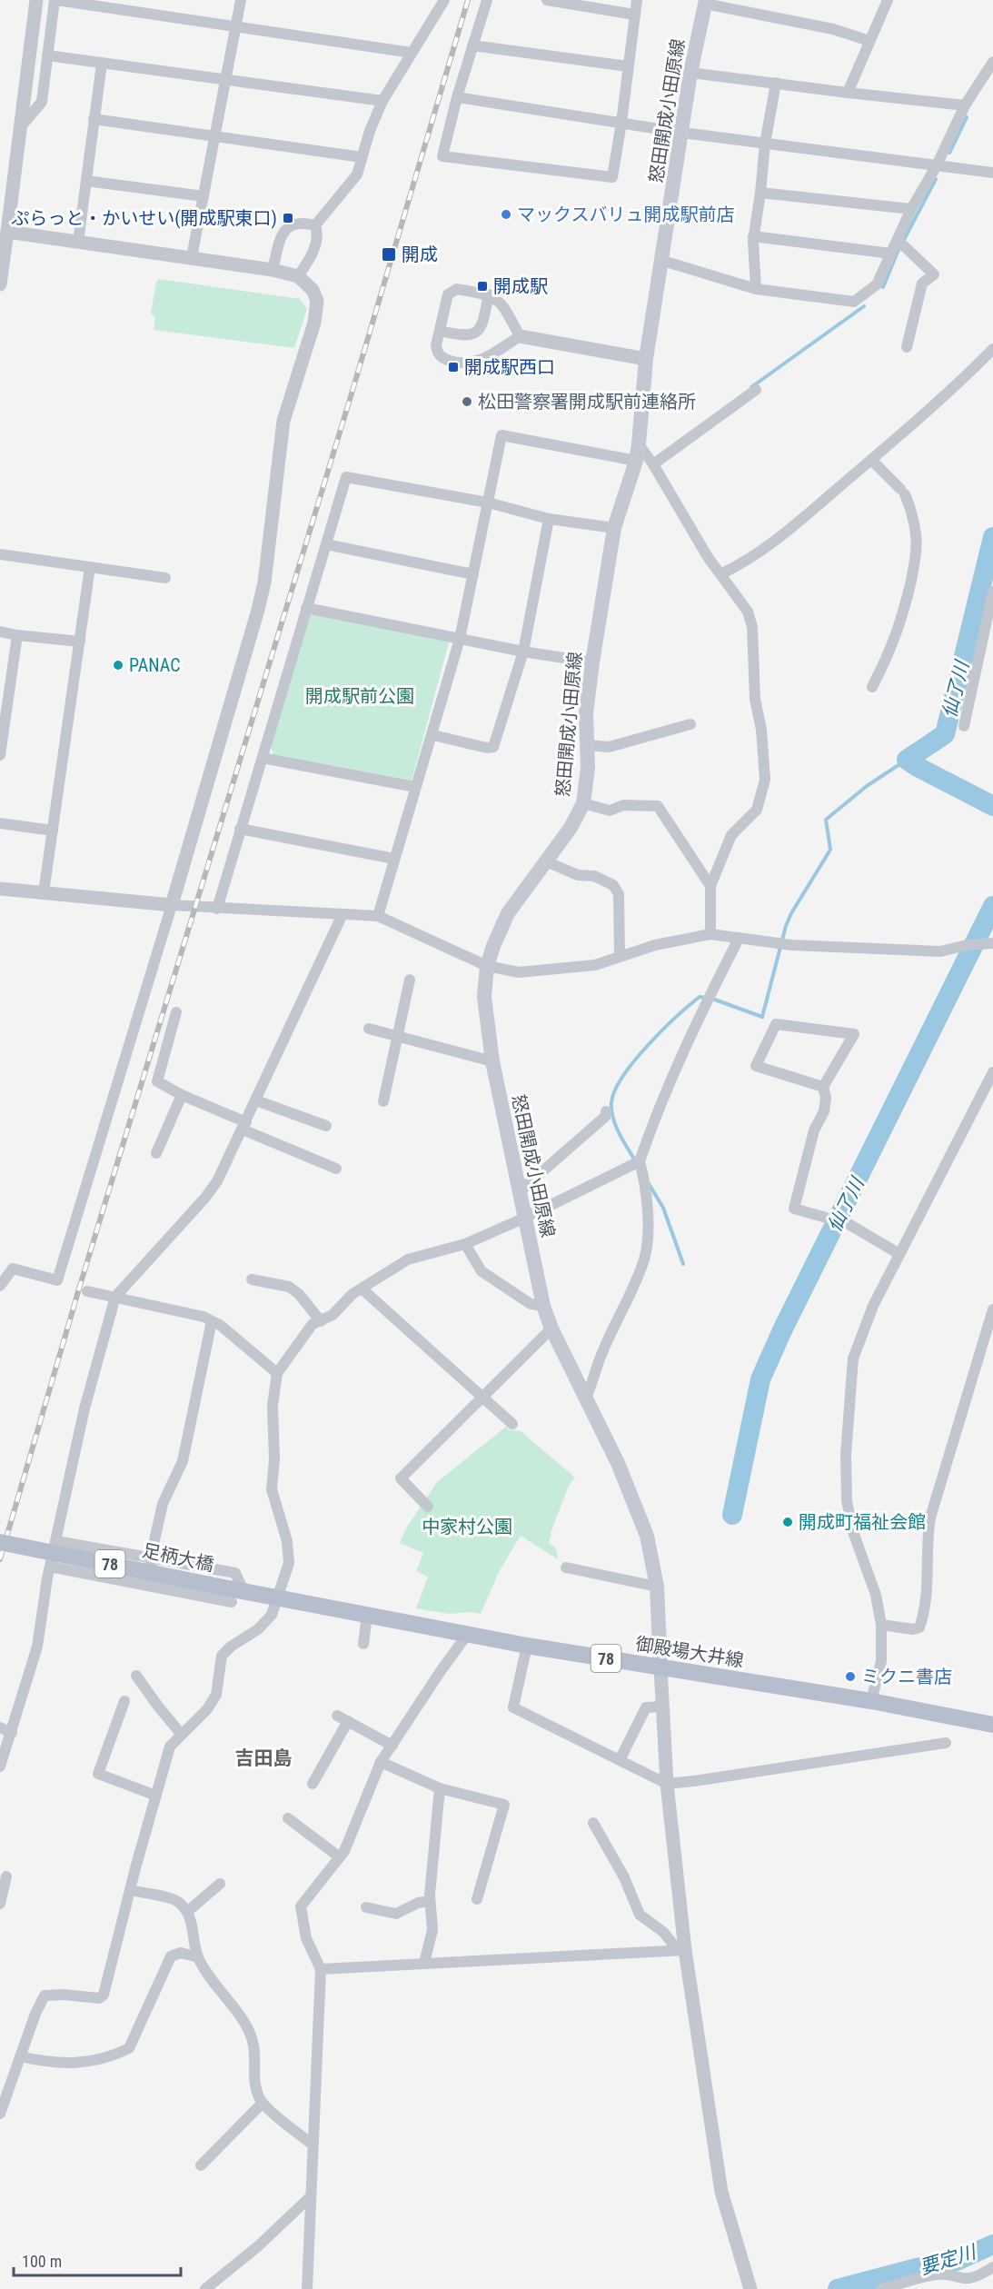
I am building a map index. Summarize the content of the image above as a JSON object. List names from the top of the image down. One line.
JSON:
{"streets":{"main road":["怒田開成小田原線","足柄大橋","78","御殿場大井線"]},"crossings":[["怒田開成小田原線","御殿場大井線"],["足柄大橋","御殿場大井線"]],"districts":["吉田島"],"water":["仙了川","要定川"],"parks":["開成駅前公園","中家村公園"],"places":{"other":["マックスバリュ開成駅前店","松田警察署開成駅前連絡所","PANAC","開成町福祉会館","ミクニ書店"],"transit":["ぷらっと・かいせい(開成駅東口)","開成","開成駅","開成駅西口"]},"scale_bar":"100 m"}
